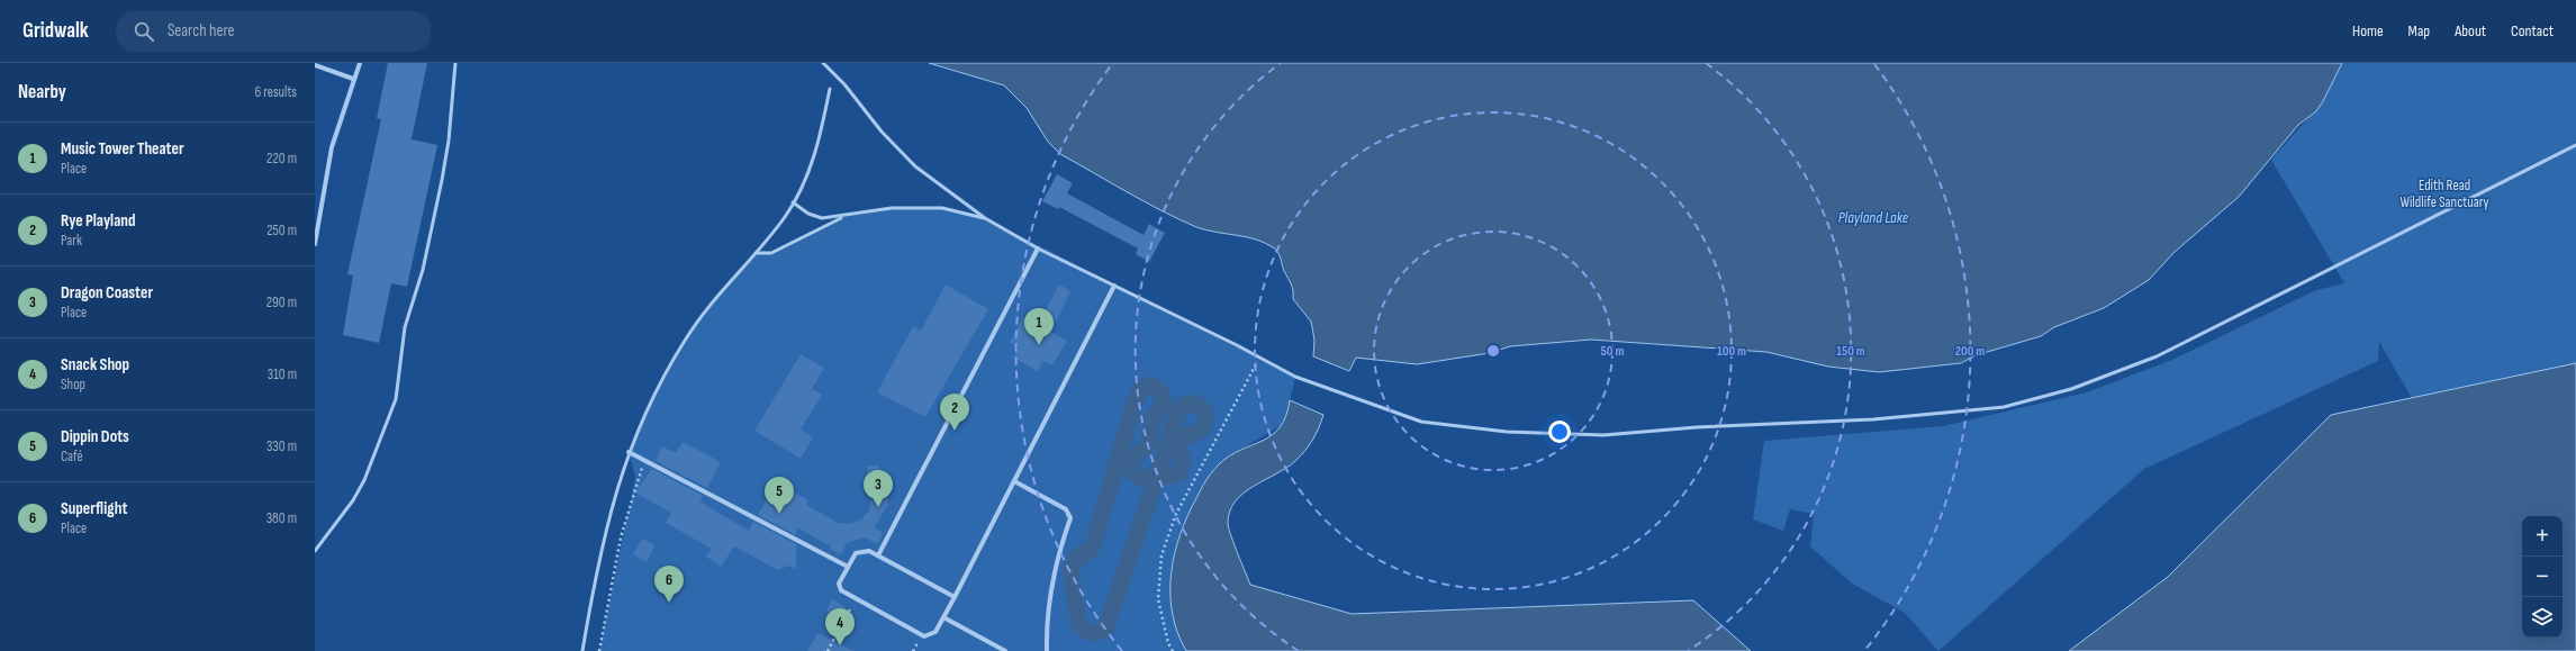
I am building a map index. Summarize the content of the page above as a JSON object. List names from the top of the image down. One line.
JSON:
{"water":["Playland Lake"],"parks":["Edith Read Wildlife Sanctuary"],"page":{"header":"Gridwalk","search":"Search here","nav":["Home","Map","About","Contact"],"heading":["Nearby","6 results"],"list":[{"mark":"1","name":"Music Tower Theater","note":"Place","value":"220 m"},{"mark":"2","name":"Rye Playland","note":"Park","value":"250 m"},{"mark":"3","name":"Dragon Coaster","note":"Place","value":"290 m"},{"mark":"4","name":"Snack Shop","note":"Shop","value":"310 m"},{"mark":"5","name":"Dippin Dots","note":"Café","value":"330 m"},{"mark":"6","name":"Superflight","note":"Place","value":"380 m"}],"pins":["1","2","3","5","6","4"],"map_buttons":["+","−"]},"rings":["50 m","100 m","150 m","200 m"]}
